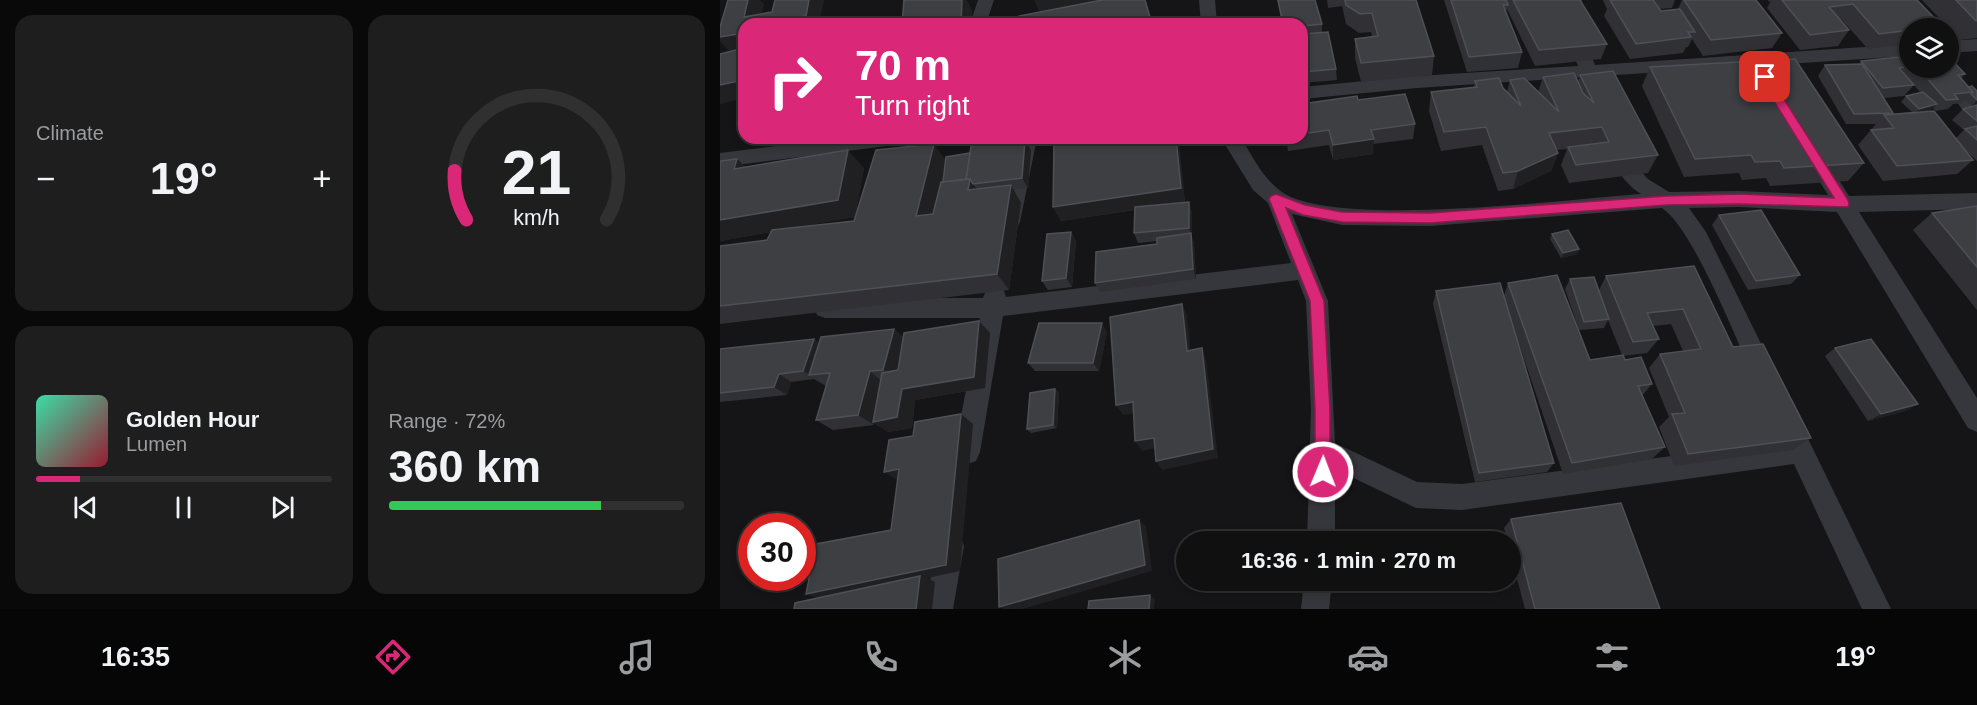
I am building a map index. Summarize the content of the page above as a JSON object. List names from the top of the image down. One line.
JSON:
{"page":{"tile":["Climate",["Range · 72%","360 km"]],"turn":["70 m","Turn right"],"heat":["−","19°","+"],"song":["Golden Hour","Lumen"],"limit":"30","trip":"16:36 · 1 min · 270 m","tabs":["16:35","19°"],"gauge":["21","km/h"]}}
